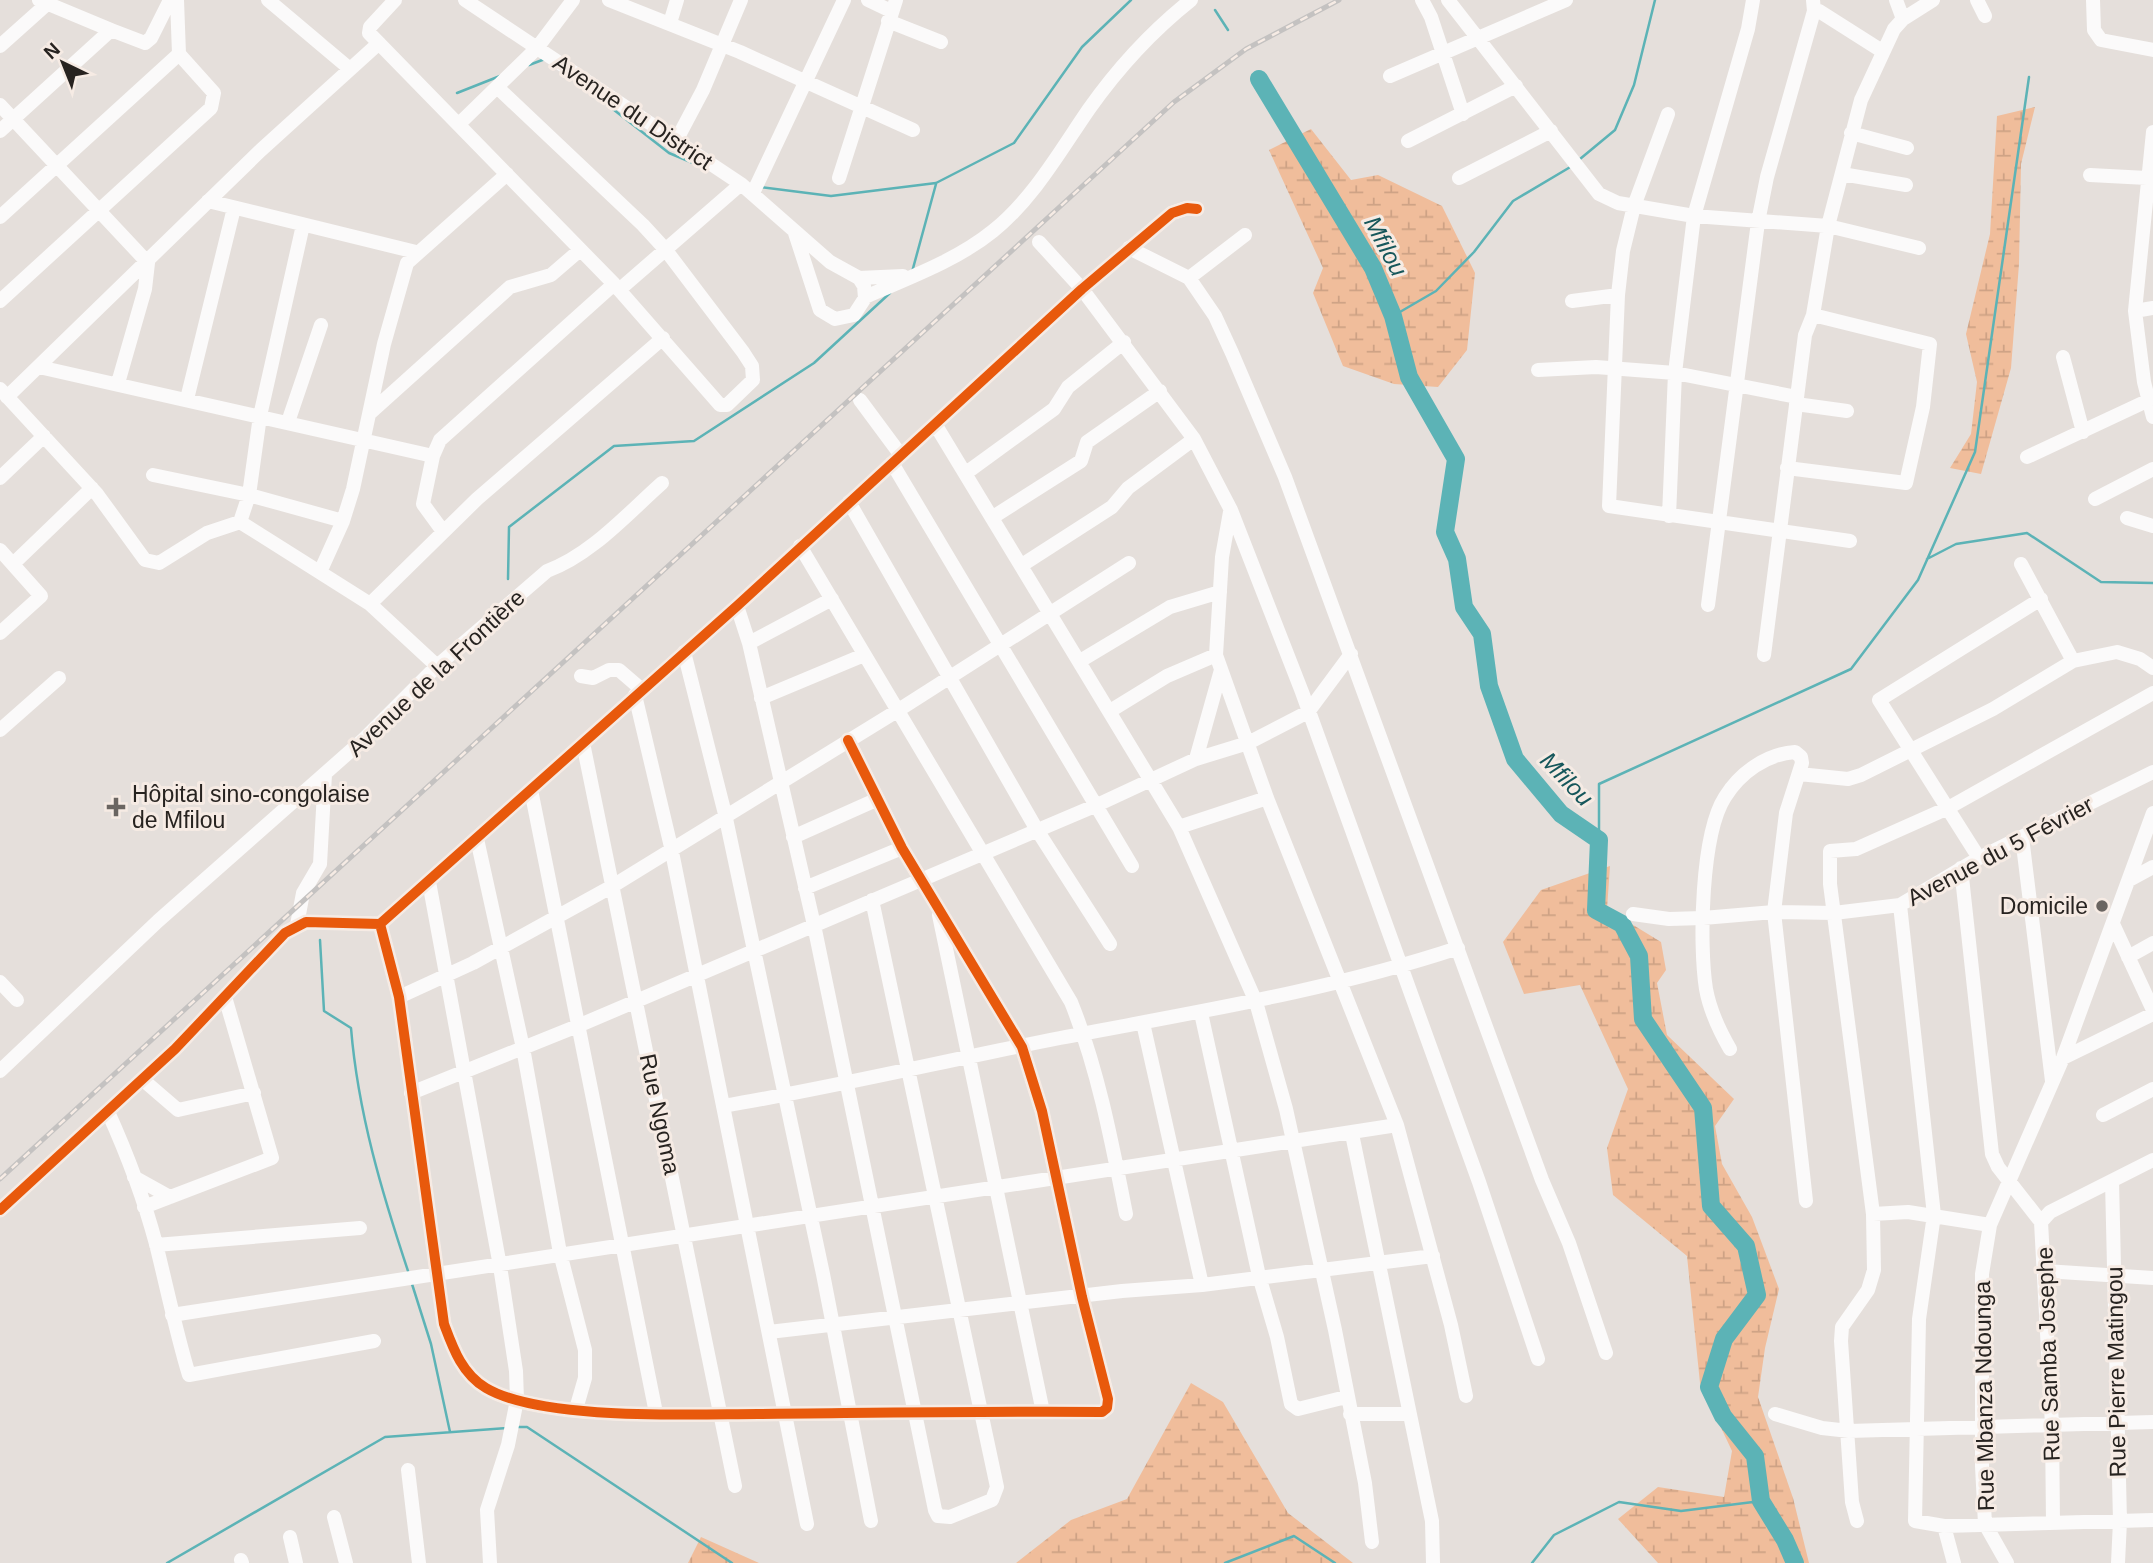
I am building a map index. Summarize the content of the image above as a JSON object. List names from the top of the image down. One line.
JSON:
{"streets":{"street":["Avenue du District","Avenue de la Frontière","Avenue du 5 Février","Rue Ngoma","Rue Samba Josephe","Rue Pierre Matingou","Rue Mbanza Ndounga"]},"crossings":[["Avenue du 5 Février","Rue Samba Josephe"],["Rue Samba Josephe","Rue Mbanza Ndounga"]],"water":["Mfilou"],"places":{"health":["Hôpital sino-congolaise de Mfilou"],"other":["Domicile"]},"north":"top left"}
